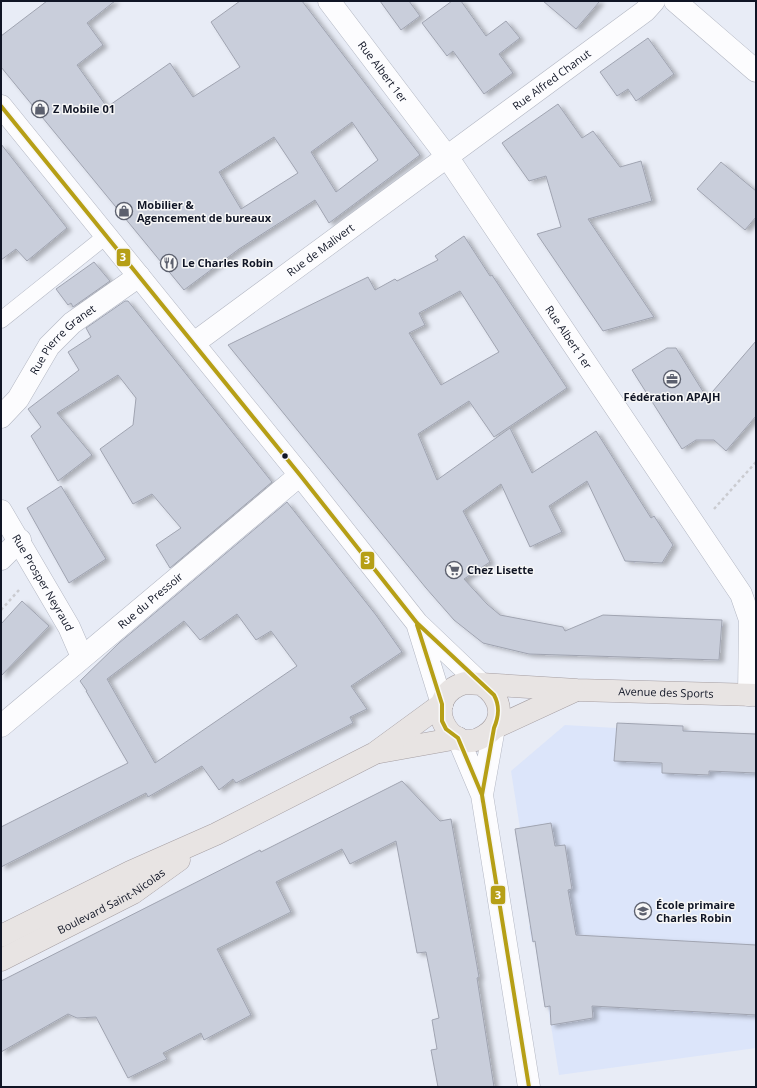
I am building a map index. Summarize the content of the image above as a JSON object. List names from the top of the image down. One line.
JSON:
{"streets":{"main road":["Avenue des Sports","Boulevard Saint-Nicolas"],"street":["Rue Albert 1er","Rue Alfred Chanut","Rue de Malivert","Rue Pierre Granet","Rue Prosper Neyraud","Rue du Pressoir"]},"crossings":[["Rue Albert 1er","Rue Alfred Chanut"],["Rue Albert 1er","Rue de Malivert"],["Rue Albert 1er","Avenue des Sports"],["Rue Alfred Chanut","Rue de Malivert"],["Rue Prosper Neyraud","Rue du Pressoir"]],"places":{"shop":["Z Mobile 01","Mobilier & Agencement de bureaux"],"restaurant":["Le Charles Robin"],"office":["Fédération APAJH"],"supermarket":["Chez Lisette"],"school or university":["École primaire Charles Robin"]},"lines":["transit line 3"]}
